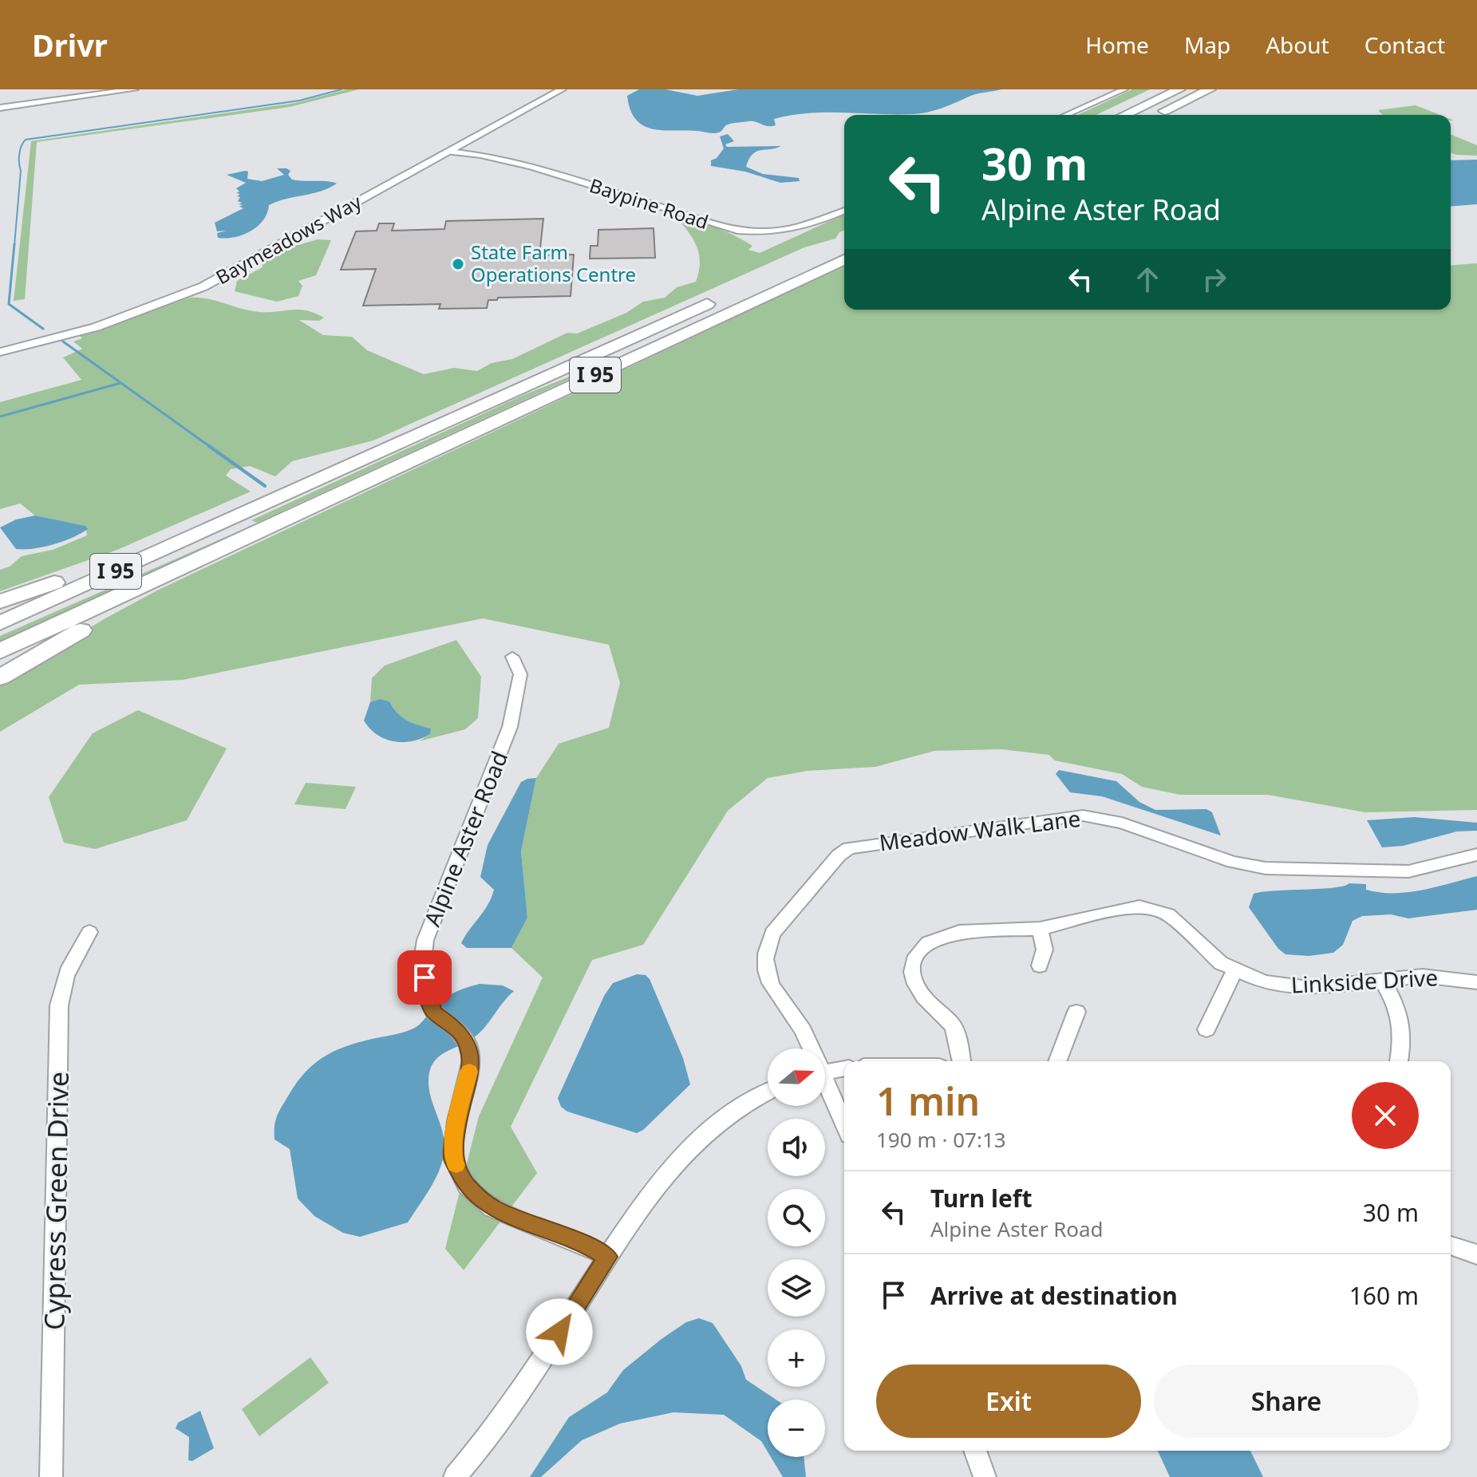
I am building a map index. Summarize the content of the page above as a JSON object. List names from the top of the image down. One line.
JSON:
{"streets":{"highway":["I 95"],"street":["Baypine Road","Baymeadows Way","Meadow Walk Lane","Alpine Aster Road","Linkside Drive","Cypress Green Drive"]},"crossings":[["Baypine Road","Baymeadows Way"]],"places":["State Farm Operations Centre"],"north":"right","page":{"header":"Drivr","nav":["Home","Map","About","Contact"],"turn":["30 m","Alpine Aster Road"],"map_buttons":["+","−"],"heading":["1 min","190 m · 07:13"],"list":[{"name":"Turn left","note":"Alpine Aster Road","value":"30 m"},{"name":"Arrive at destination","value":"160 m"}],"buttons":["Exit","Share"]}}
